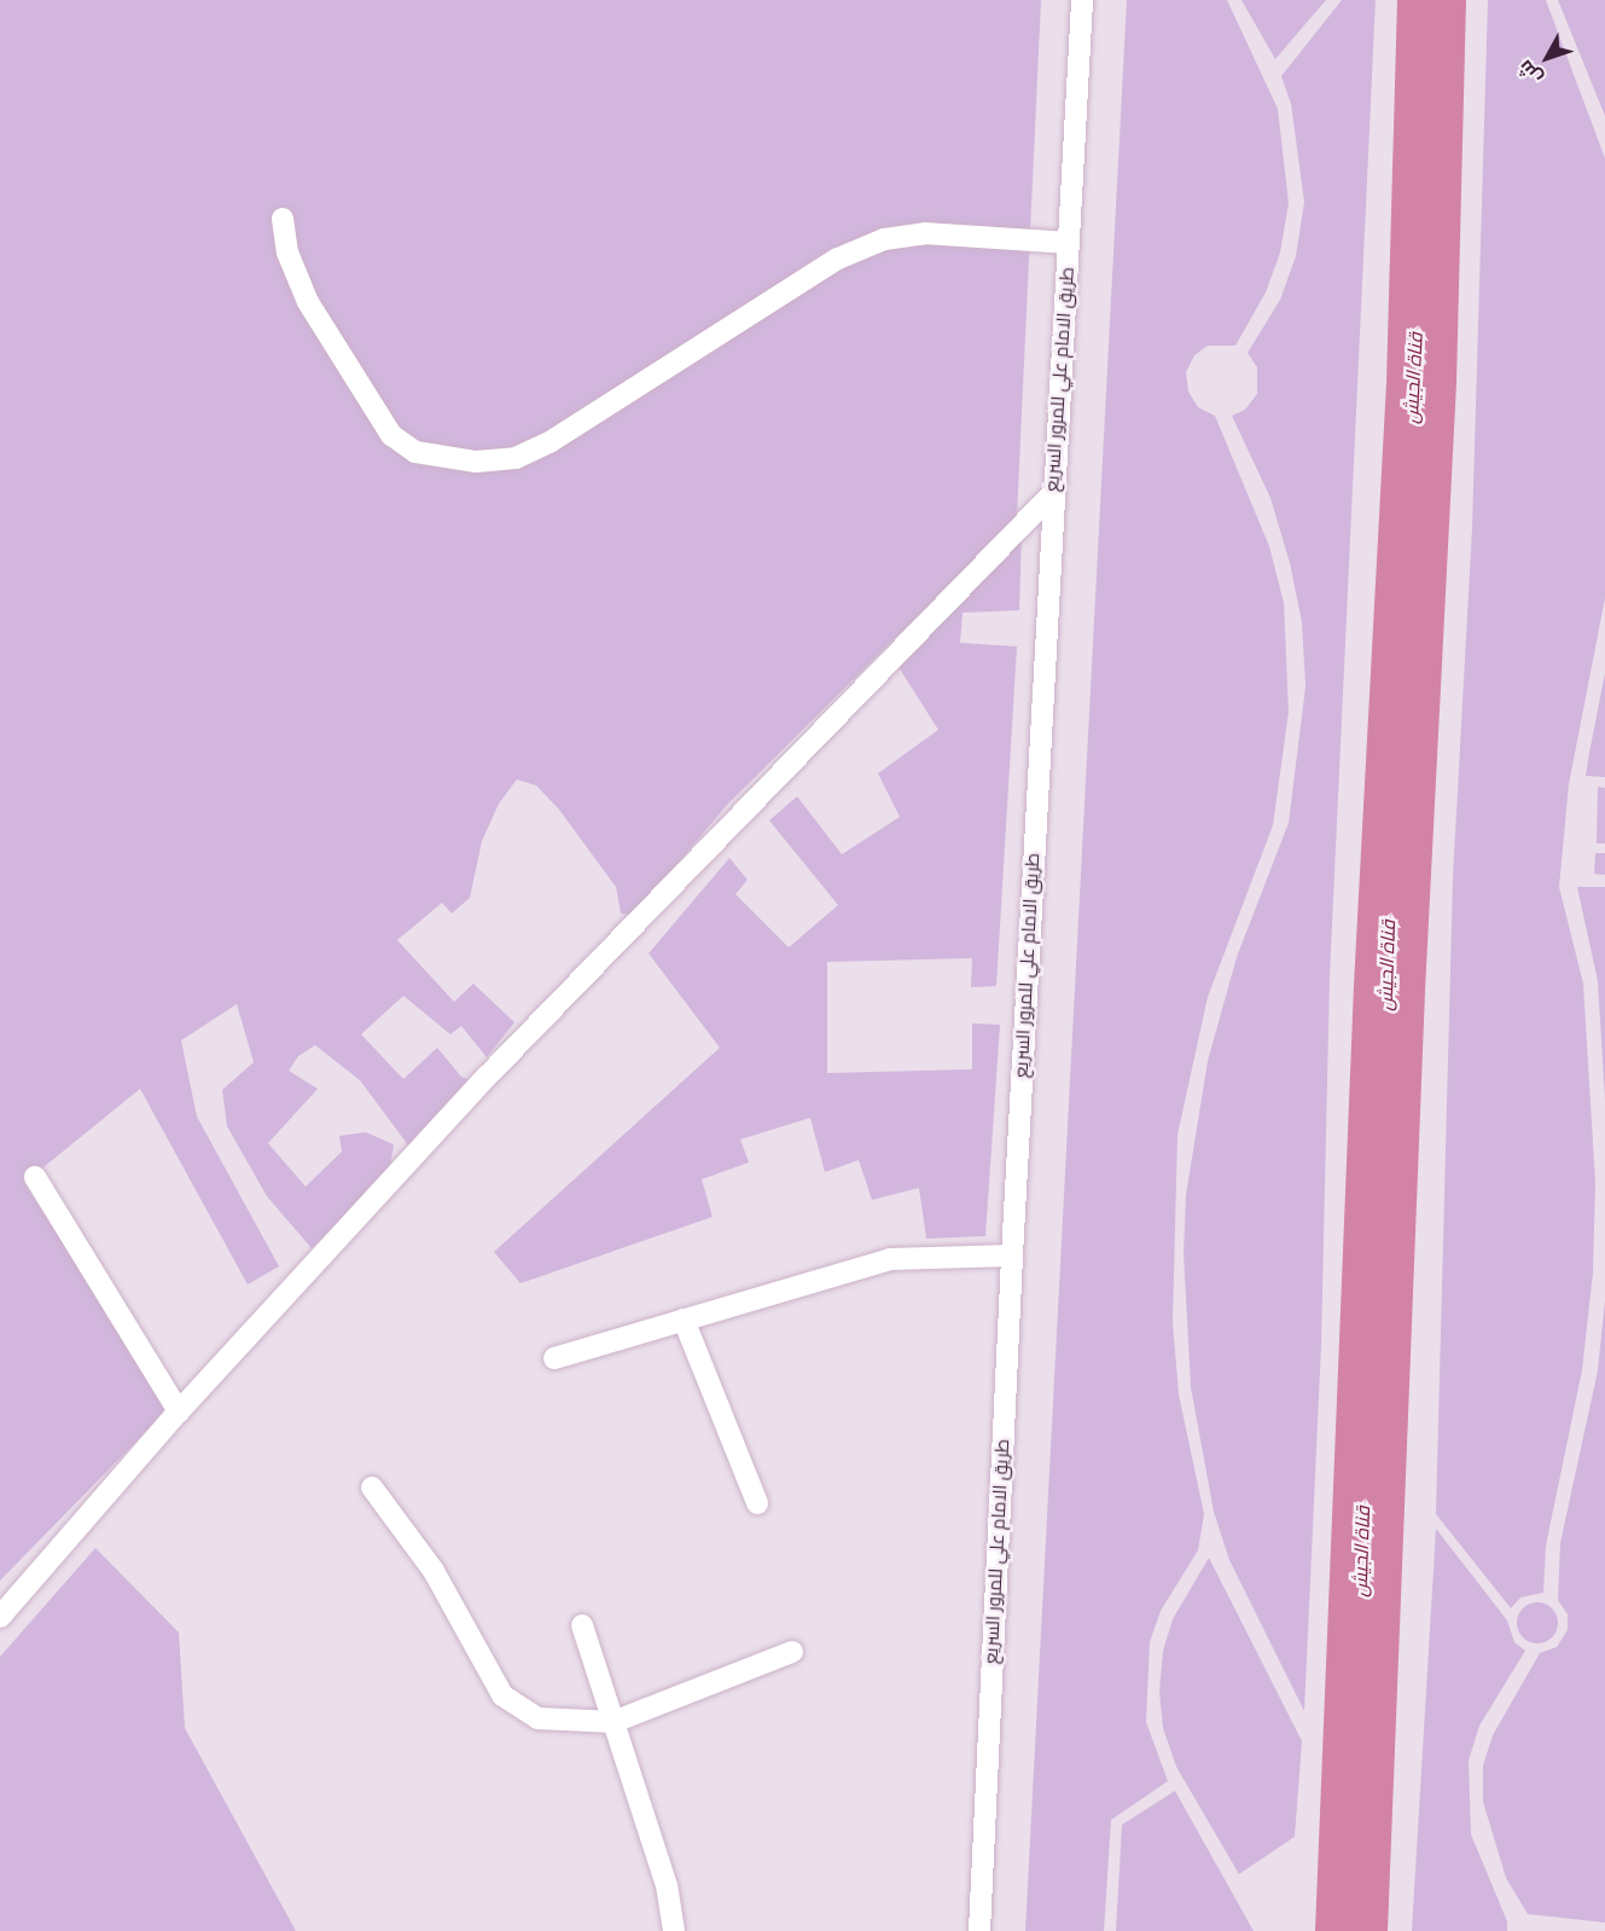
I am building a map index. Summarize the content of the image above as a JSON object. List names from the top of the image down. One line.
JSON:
{"streets":{"street":["طريق الامام علي للمرور السريع"]},"water":["قناة الجيش"],"north":"bottom left"}
